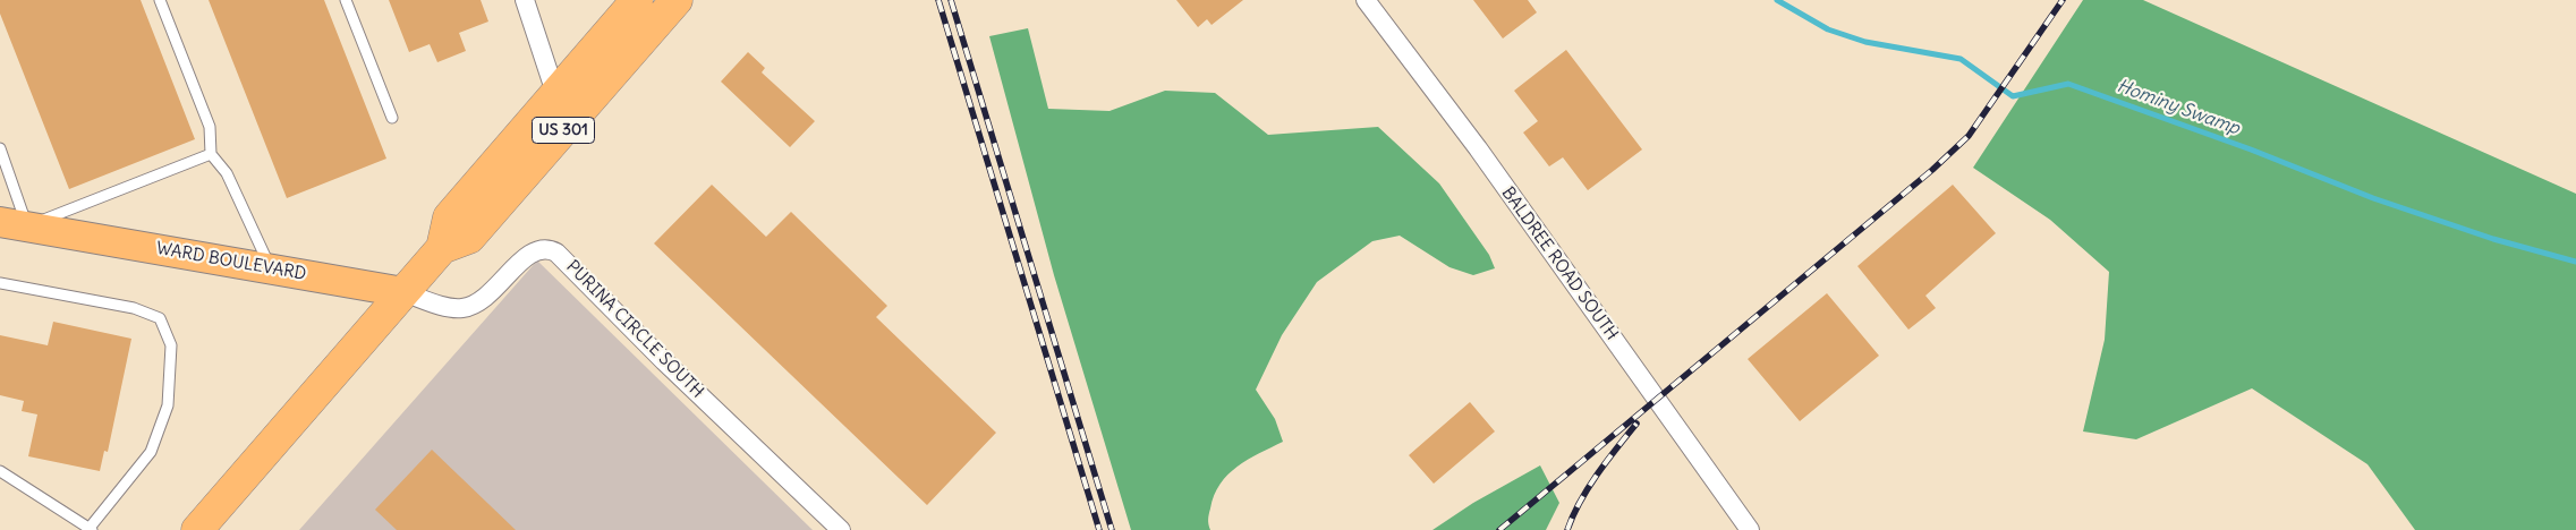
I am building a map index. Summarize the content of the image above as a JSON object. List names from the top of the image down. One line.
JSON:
{"streets":{"highway":["US 301"],"main road":["WARD BOULEVARD"],"street":["BALDREE ROAD SOUTH","PURINA CIRCLE SOUTH"]},"crossings":[["WARD BOULEVARD","PURINA CIRCLE SOUTH"]],"water":["Hominy Swamp"]}
